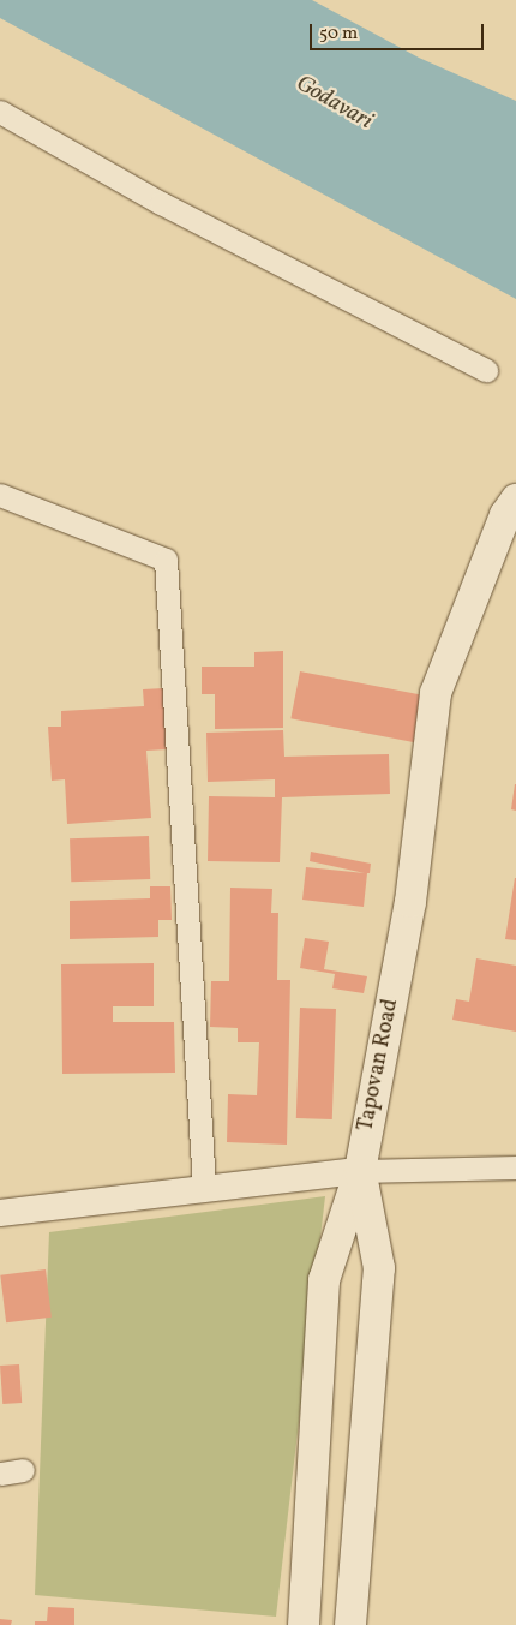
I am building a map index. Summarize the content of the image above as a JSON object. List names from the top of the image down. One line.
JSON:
{"streets":{"main road":["Tapovan Road"]},"water":["Godavari"],"scale_bar":"50 m"}
